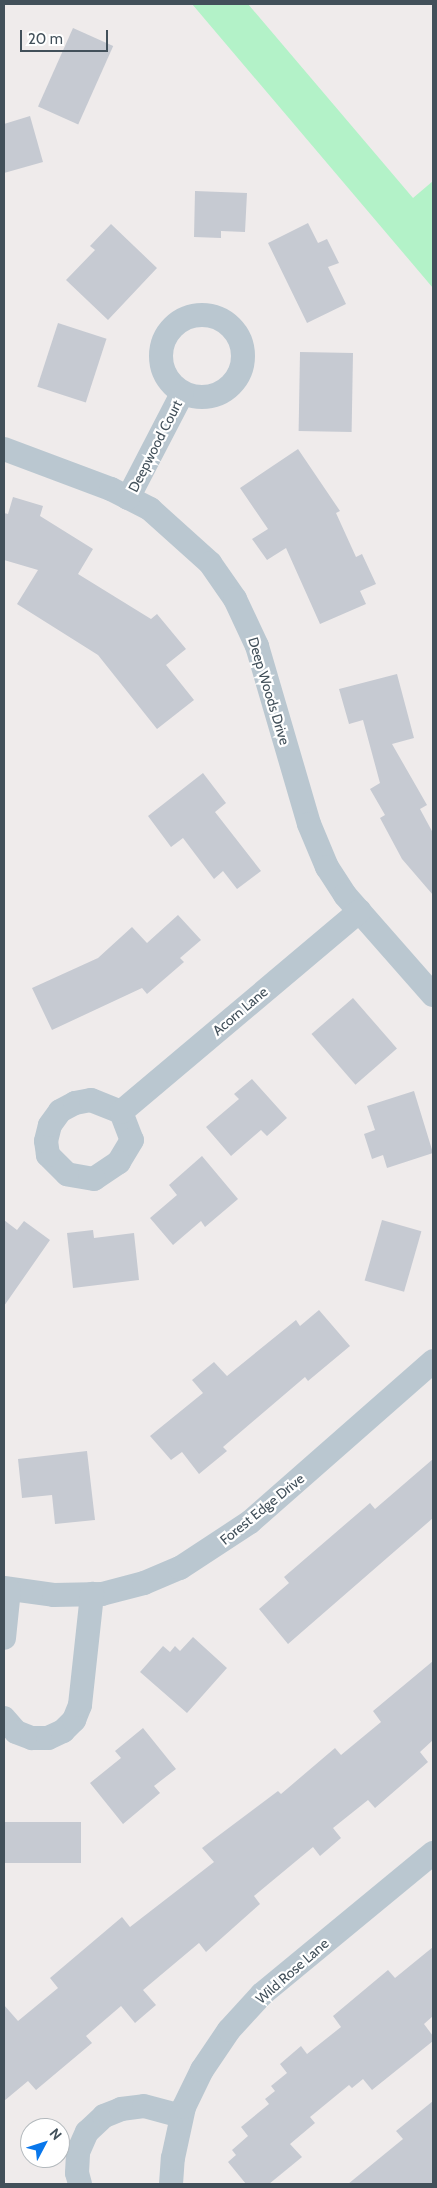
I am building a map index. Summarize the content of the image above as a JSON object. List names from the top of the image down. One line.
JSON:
{"streets":{"street":["Deepwood Court","Deep Woods Drive","Acorn Lane","Forest Edge Drive","Wild Rose Lane"]},"crossings":[["Deepwood Court","Deep Woods Drive"],["Deep Woods Drive","Acorn Lane"]],"scale_bar":"20 m","north":"top right"}
